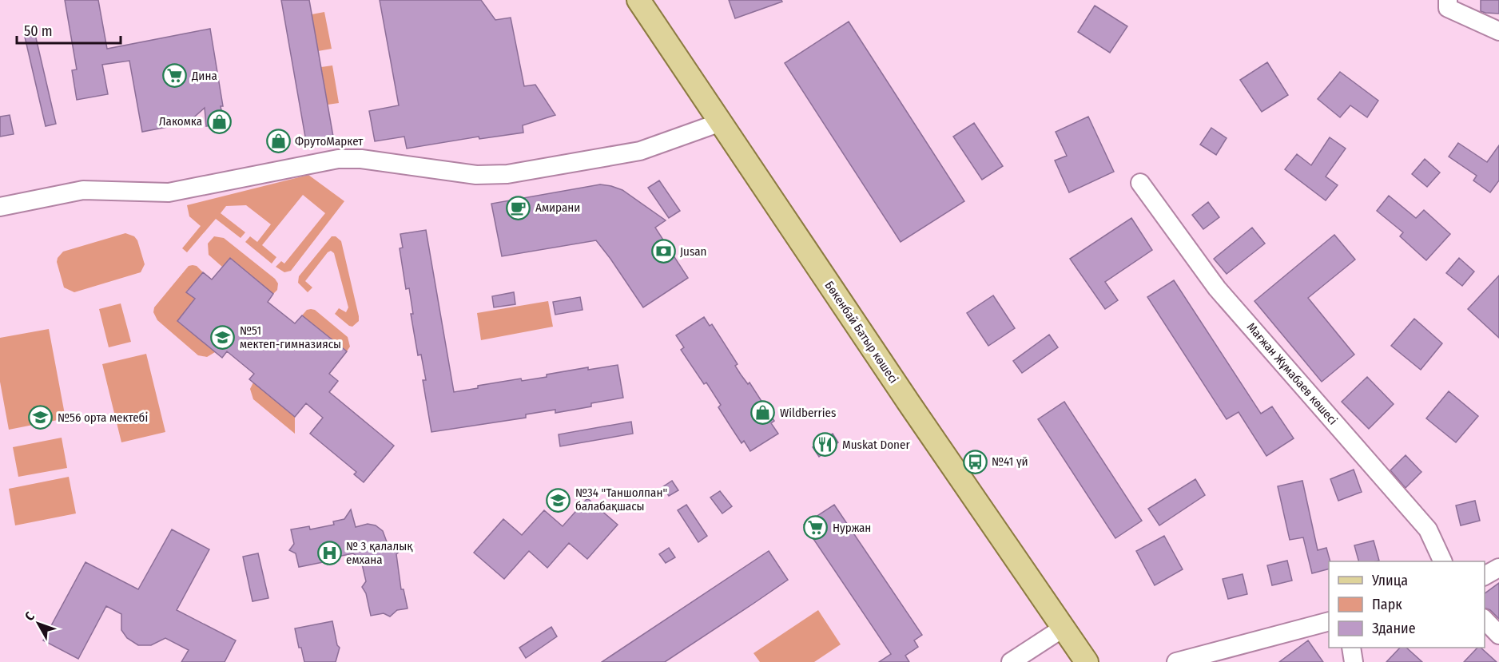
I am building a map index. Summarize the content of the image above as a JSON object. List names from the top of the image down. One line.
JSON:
{"streets":{"main road":["Бөкенбай Батыр көшесі"],"street":["Мағжан Жұмабаев көшесі"]},"places":{"supermarket":["Дина","Нуржан"],"shop":["Лакомка","ФрутоМаркет","Wildberries"],"cafe":["Амирани"],"bank":["Jusan"],"school or university":["№51 мектеп-гимназиясы","№56 орта мектебі","№34 \"Таншолпан\" балабақшасы"],"restaurant":["Muskat Doner"],"bus stop":["№41 үй"],"hospital":["№ 3 қалалық емхана"]},"legend":["Улица","Парк","Здание"],"scale_bar":"50 m","north":"top left"}
